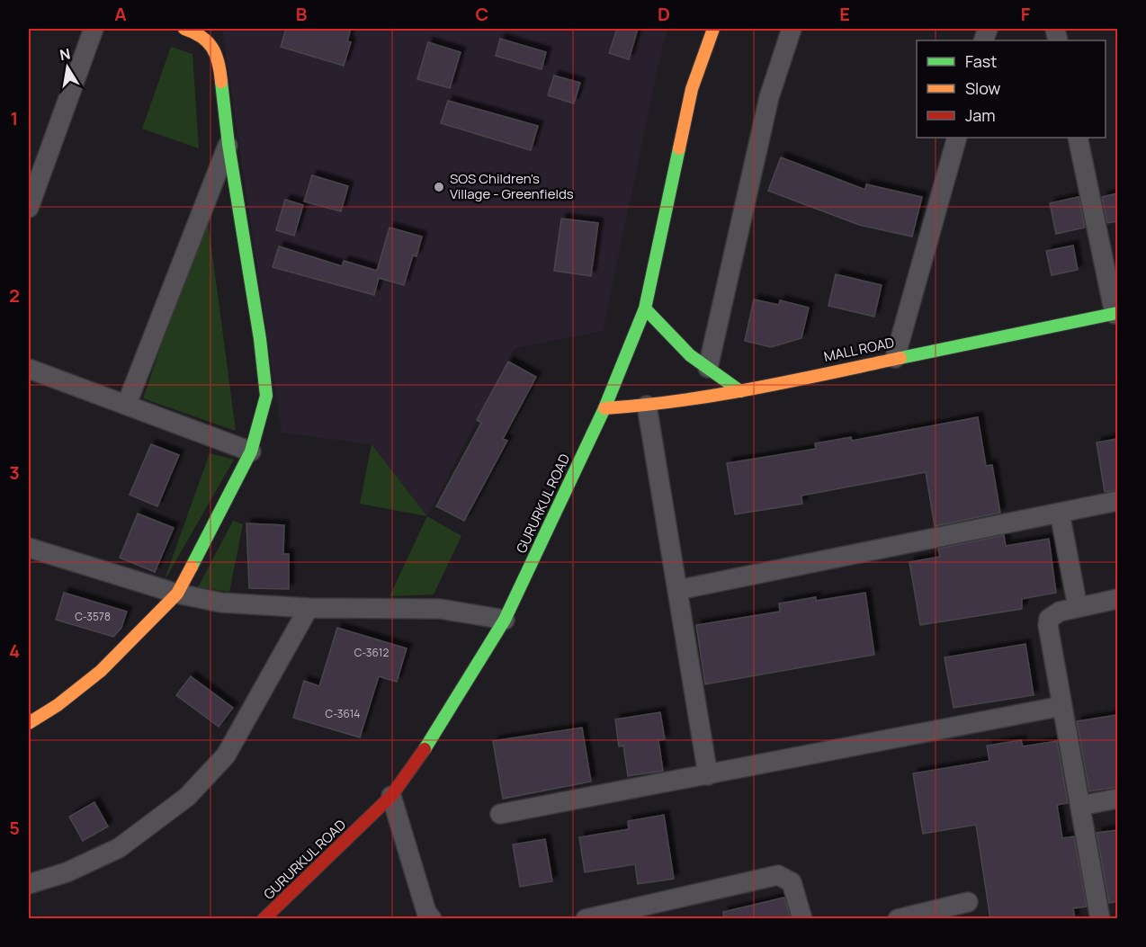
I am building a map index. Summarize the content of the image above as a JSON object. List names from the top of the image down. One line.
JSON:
{"streets":{"street":["MALL ROAD","GURURKUL ROAD"]},"crossings":[["MALL ROAD","GURURKUL ROAD"]],"places":["SOS Children's Village - Greenfields"],"house_numbers":["C-3578","C-3612","C-3614"],"legend":["Fast","Slow","Jam"],"north":"top","grid":{"columns":["A","B","C","D","E","F"],"rows":["1","2","3","4","5"]}}
